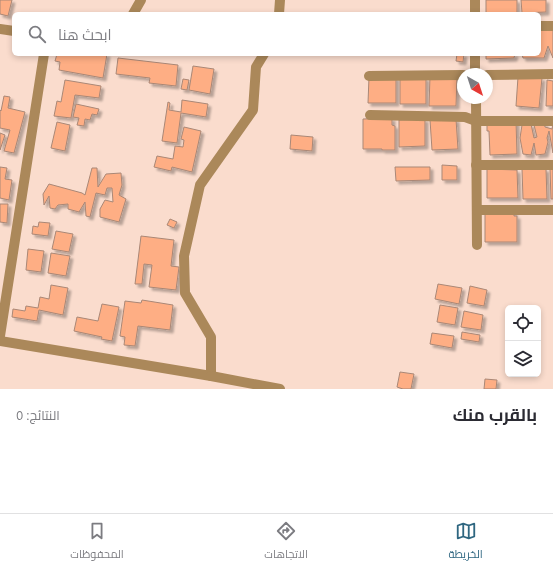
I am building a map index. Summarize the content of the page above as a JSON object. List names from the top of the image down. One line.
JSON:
{"north":"bottom right","page":{"search":"ابحث هنا","heading":["بالقرب منك","النتائج: 0"],"nav":["الخريطة","الاتجاهات","المحفوظات"]}}
